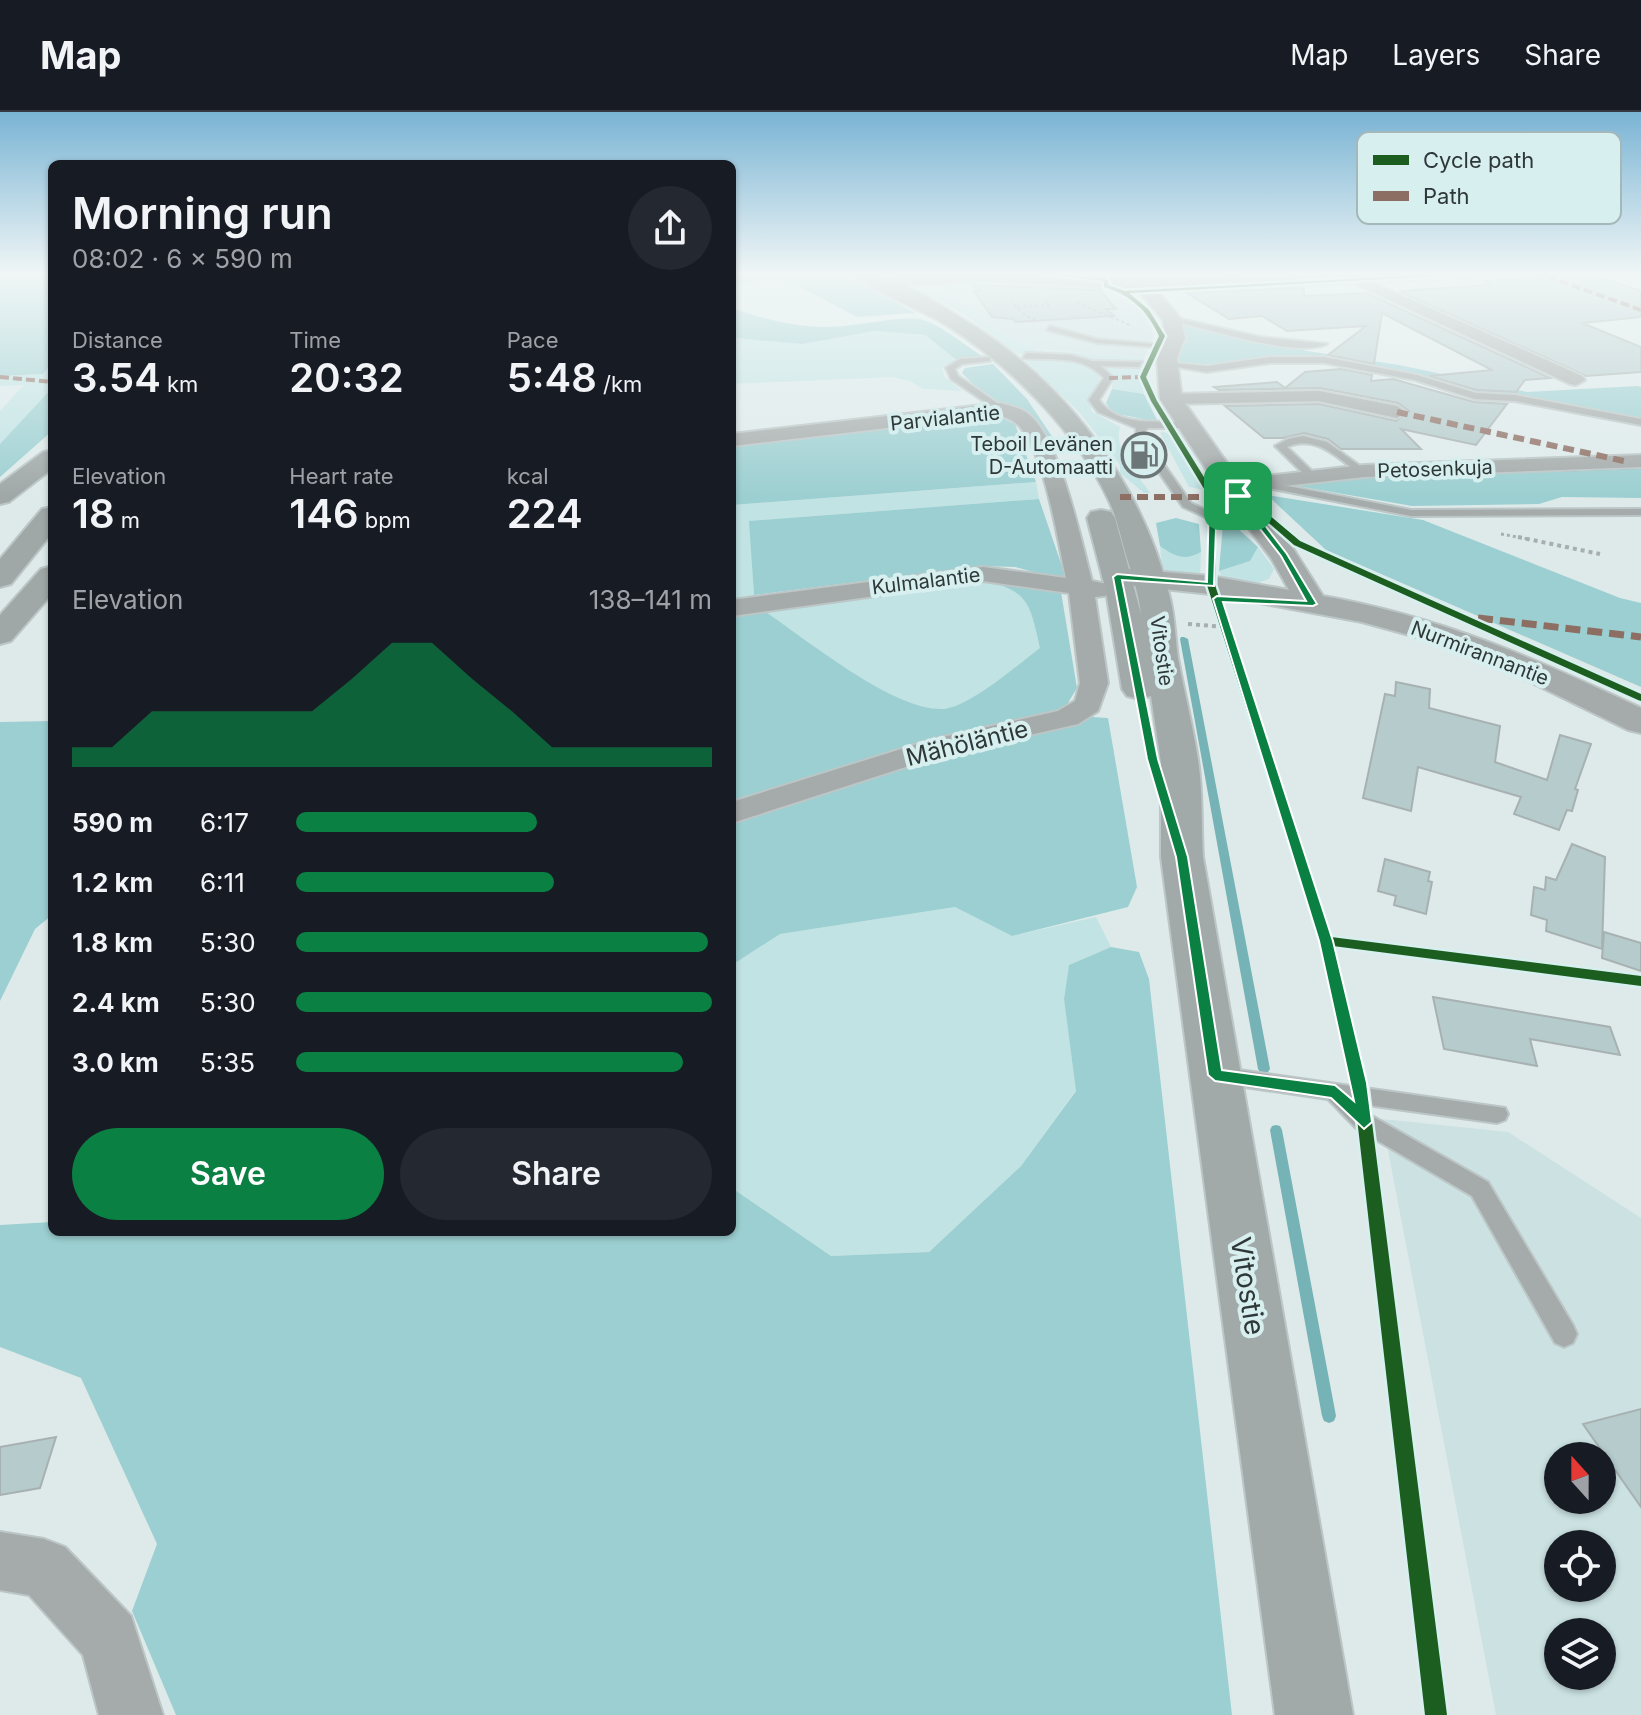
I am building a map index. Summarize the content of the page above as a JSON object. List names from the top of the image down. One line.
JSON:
{"streets":{"main road":["Vitostie"],"street":["Parvialantie","Petosenkuja","Kulmalantie","Nurmirannantie","Mähöläntie"]},"crossings":[["Parvialantie","Kulmalantie"],["Parvialantie","Mähöläntie"],["Kulmalantie","Vitostie"],["Kulmalantie","Nurmirannantie"],["Kulmalantie","Mähöläntie"],["Vitostie","Nurmirannantie"]],"places":{"fuel station":["Teboil Levänen D-Automaatti"]},"legend":["Cycle path","Path"],"north":"top","page":{"header":"Map","nav":["Map","Layers","Share"],"heading":["Morning run","08:02 · 6 × 590 m"],"stats":[["Distance","3.54 km"],["Time","20:32"],["Pace","5:48 /km"],["Elevation","18 m"],["Heart rate","146 bpm"],["kcal","224"]],"chart":["Elevation","138–141 m"],"list":[{"name":"590 m","note":"6:17"},{"name":"1.2 km","note":"6:11"},{"name":"1.8 km","note":"5:30"},{"name":"2.4 km","note":"5:30"},{"name":"3.0 km","note":"5:35"}],"buttons":["Save","Share"]}}
